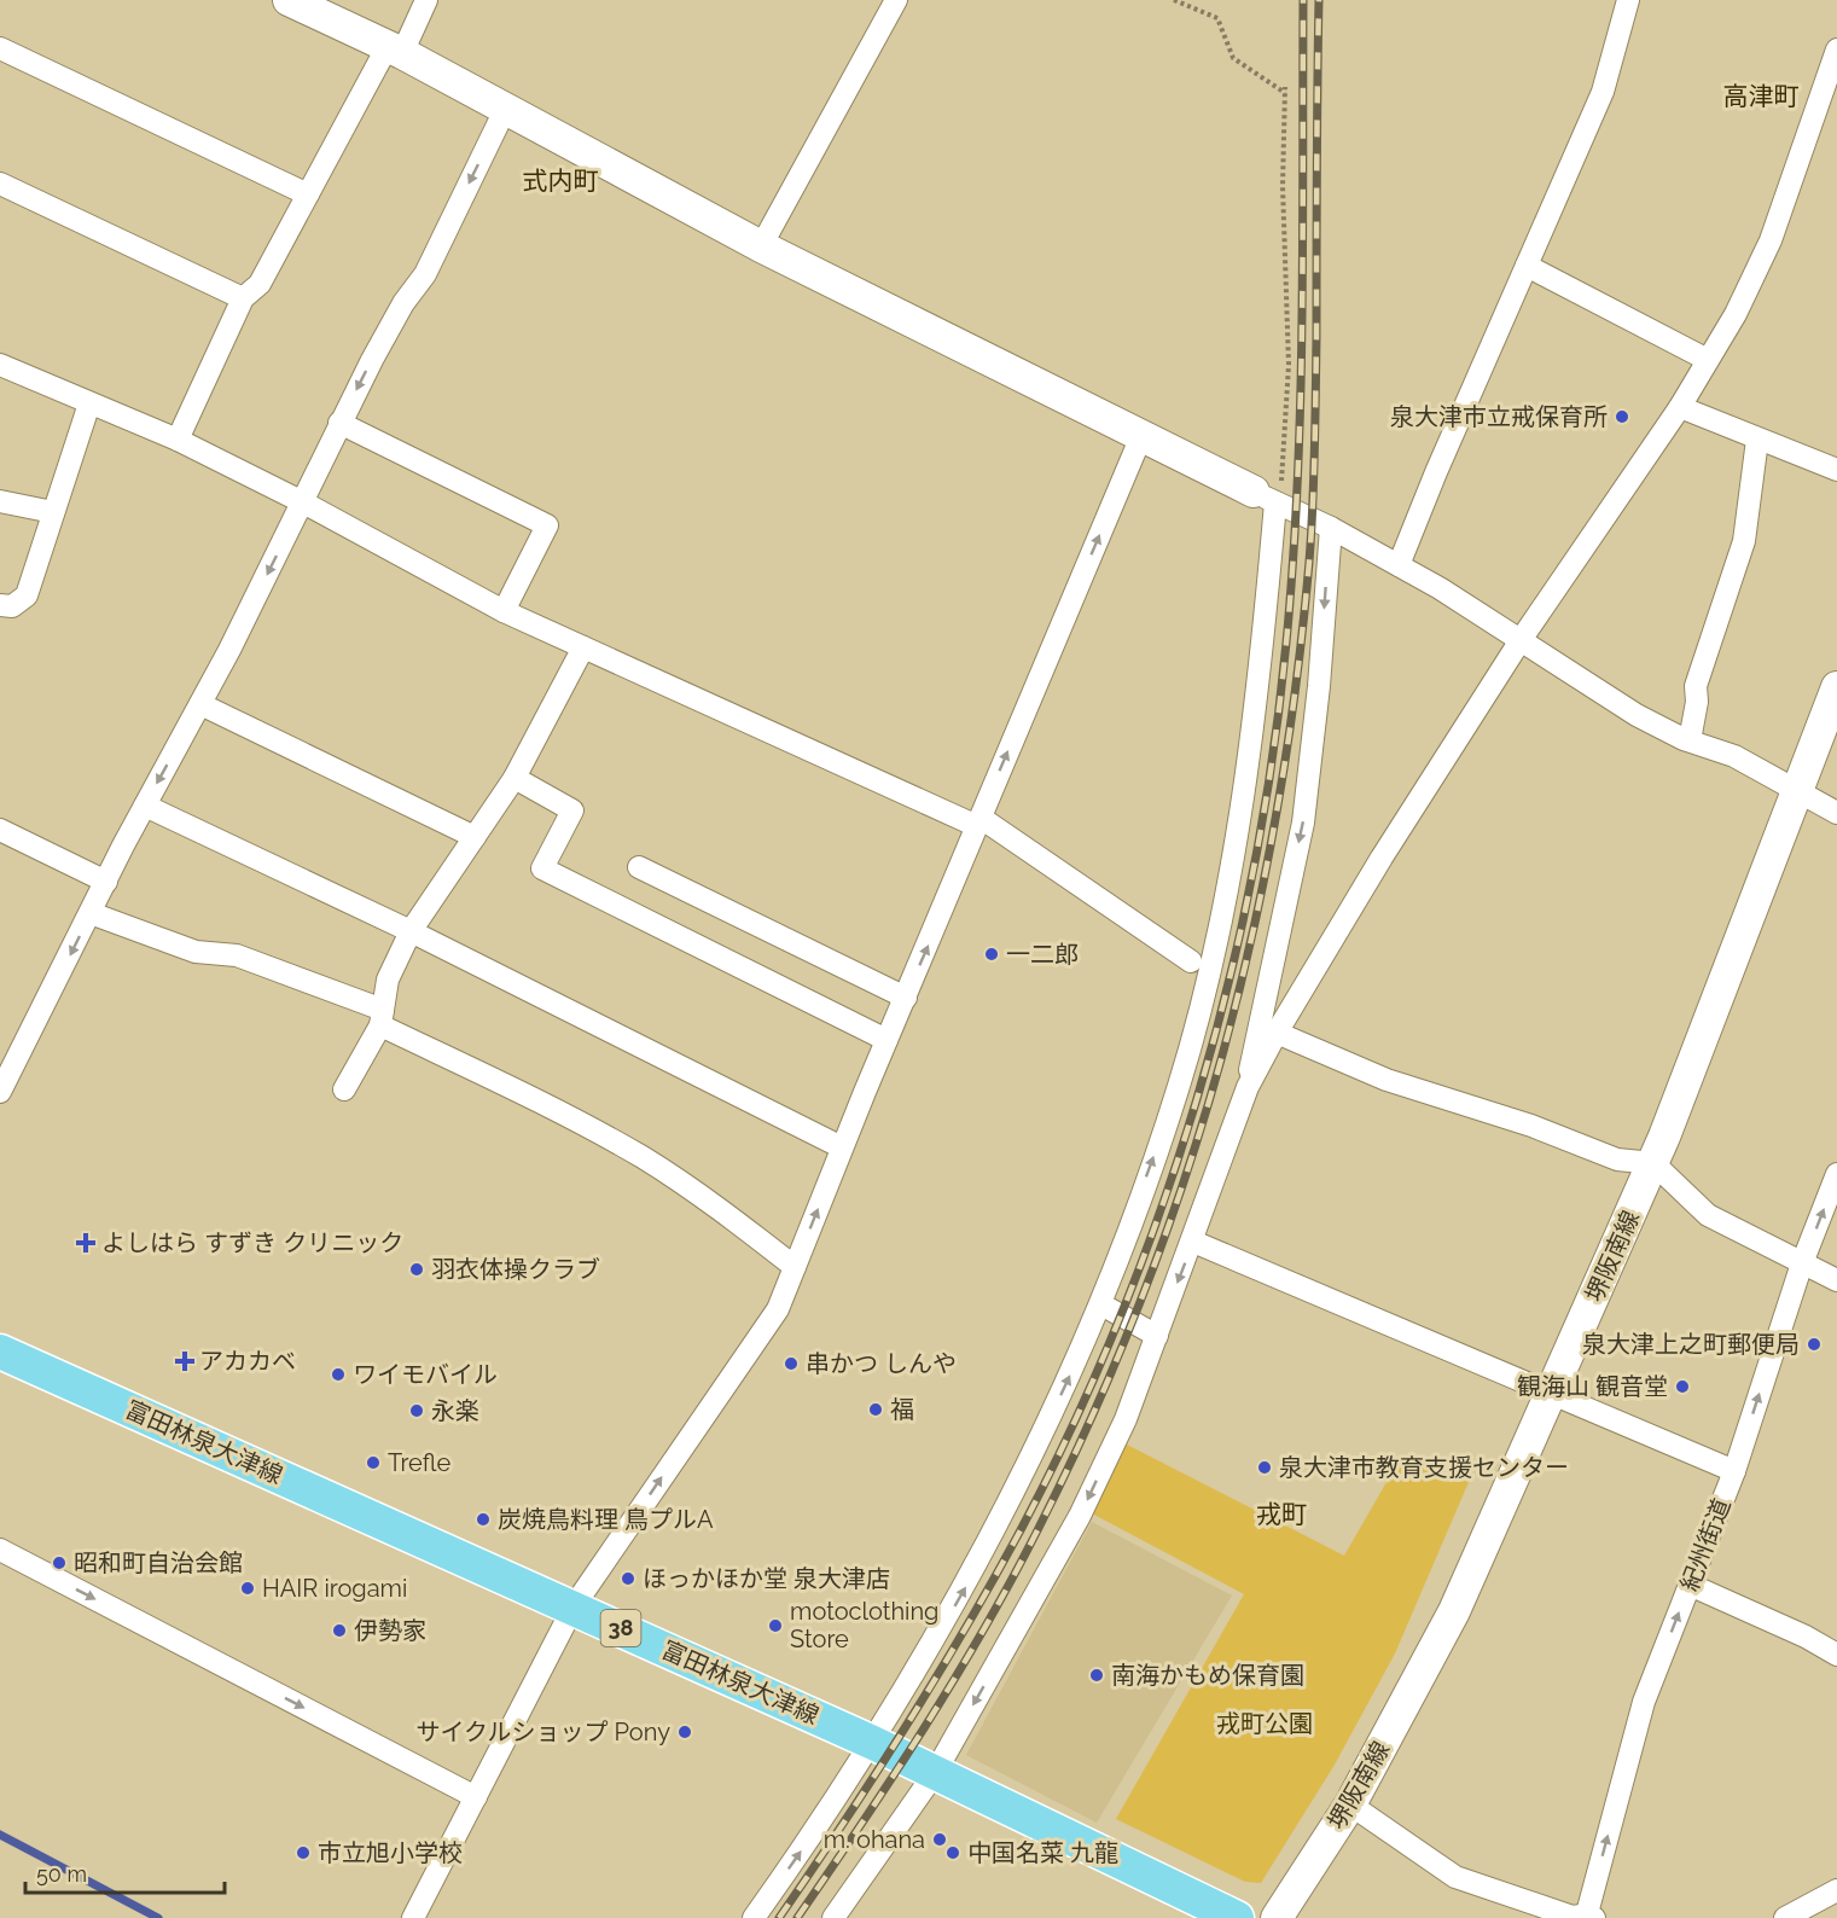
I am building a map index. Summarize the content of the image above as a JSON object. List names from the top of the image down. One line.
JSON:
{"streets":{"main road":["堺阪南線","富田林泉大津線","38"],"street":["紀州街道"]},"one_way":["紀州街道"],"districts":["高津町","式内町","戎町"],"parks":["戎町公園"],"places":{"other":["泉大津市立戒保育所","一二郎","羽衣体操クラブ","泉大津上之町郵便局","串かつ しんや","ワイモバイル","観海山 観音堂","福","永楽","Trefle","泉大津市教育支援センター","炭焼鳥料理 鳥プルA","昭和町自治会館","ほっかほか堂 泉大津店","HAIR irogami","motoclothing Store","伊勢家","南海かもめ保育園","サイクルショップ Pony","m. ohana","市立旭小学校","中国名菜 九龍"],"health":["よしはら すずき クリニック","アカカベ"]},"scale_bar":"50 m"}
